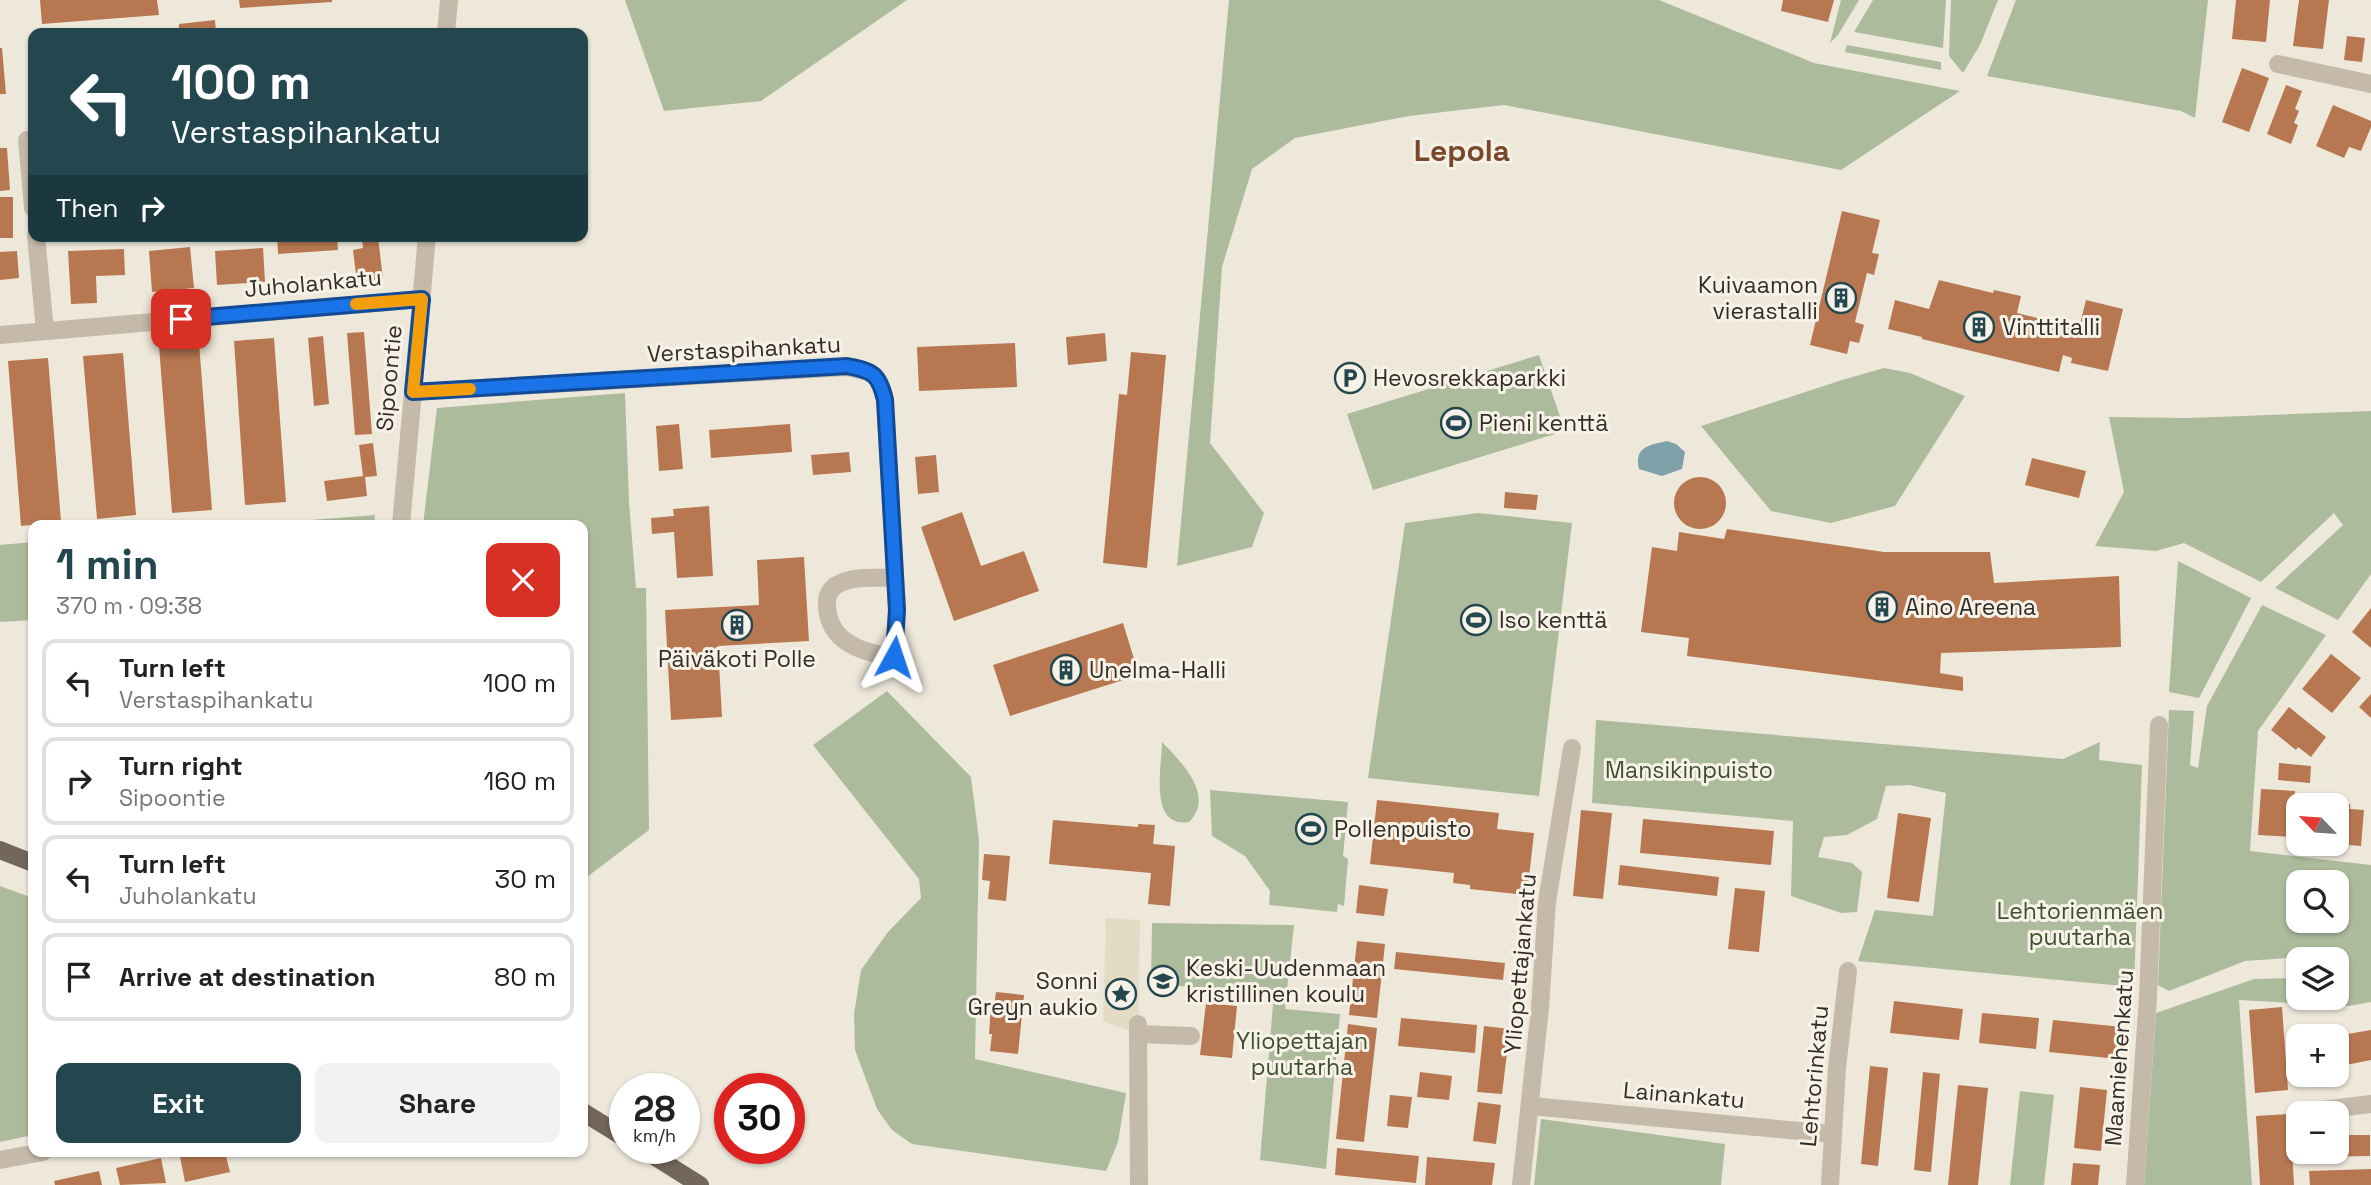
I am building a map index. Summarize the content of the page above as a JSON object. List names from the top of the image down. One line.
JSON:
{"streets":{"street":["Juholankatu","Verstaspihankatu","Sipoontie","Yliopettajankatu","Maamiehenkatu","Lehtorinkatu","Lainankatu"]},"crossings":[["Juholankatu","Sipoontie"],["Verstaspihankatu","Sipoontie"],["Yliopettajankatu","Lainankatu"],["Lehtorinkatu","Lainankatu"]],"districts":["Lepola"],"parks":["Mansikinpuisto","Lehtorienmäen puutarha","Yliopettajan puutarha"],"places":{"building":["Kuivaamon vierastalli","Vinttitalli","Aino Areena","Päiväkoti Polle","Unelma-Halli"],"parking":["Hevosrekkaparkki"],"sports":["Pieni kenttä","Iso kenttä","Pollenpuisto"],"school or university":["Keski-Uudenmaan kristillinen koulu"],"place":["Sonni Greyn aukio"]},"north":"top left","page":{"turn":["100 m","Verstaspihankatu"],"then":"Then","heading":["1 min","370 m · 09:38"],"list":[{"name":"Turn left","note":"Verstaspihankatu","value":"100 m"},{"name":"Turn right","note":"Sipoontie","value":"160 m"},{"name":"Turn left","note":"Juholankatu","value":"30 m"},{"name":"Arrive at destination","value":"80 m"}],"map_buttons":["+","−"],"buttons":["Exit","Share"],"speed":"28 km/h","limit":"30"}}
